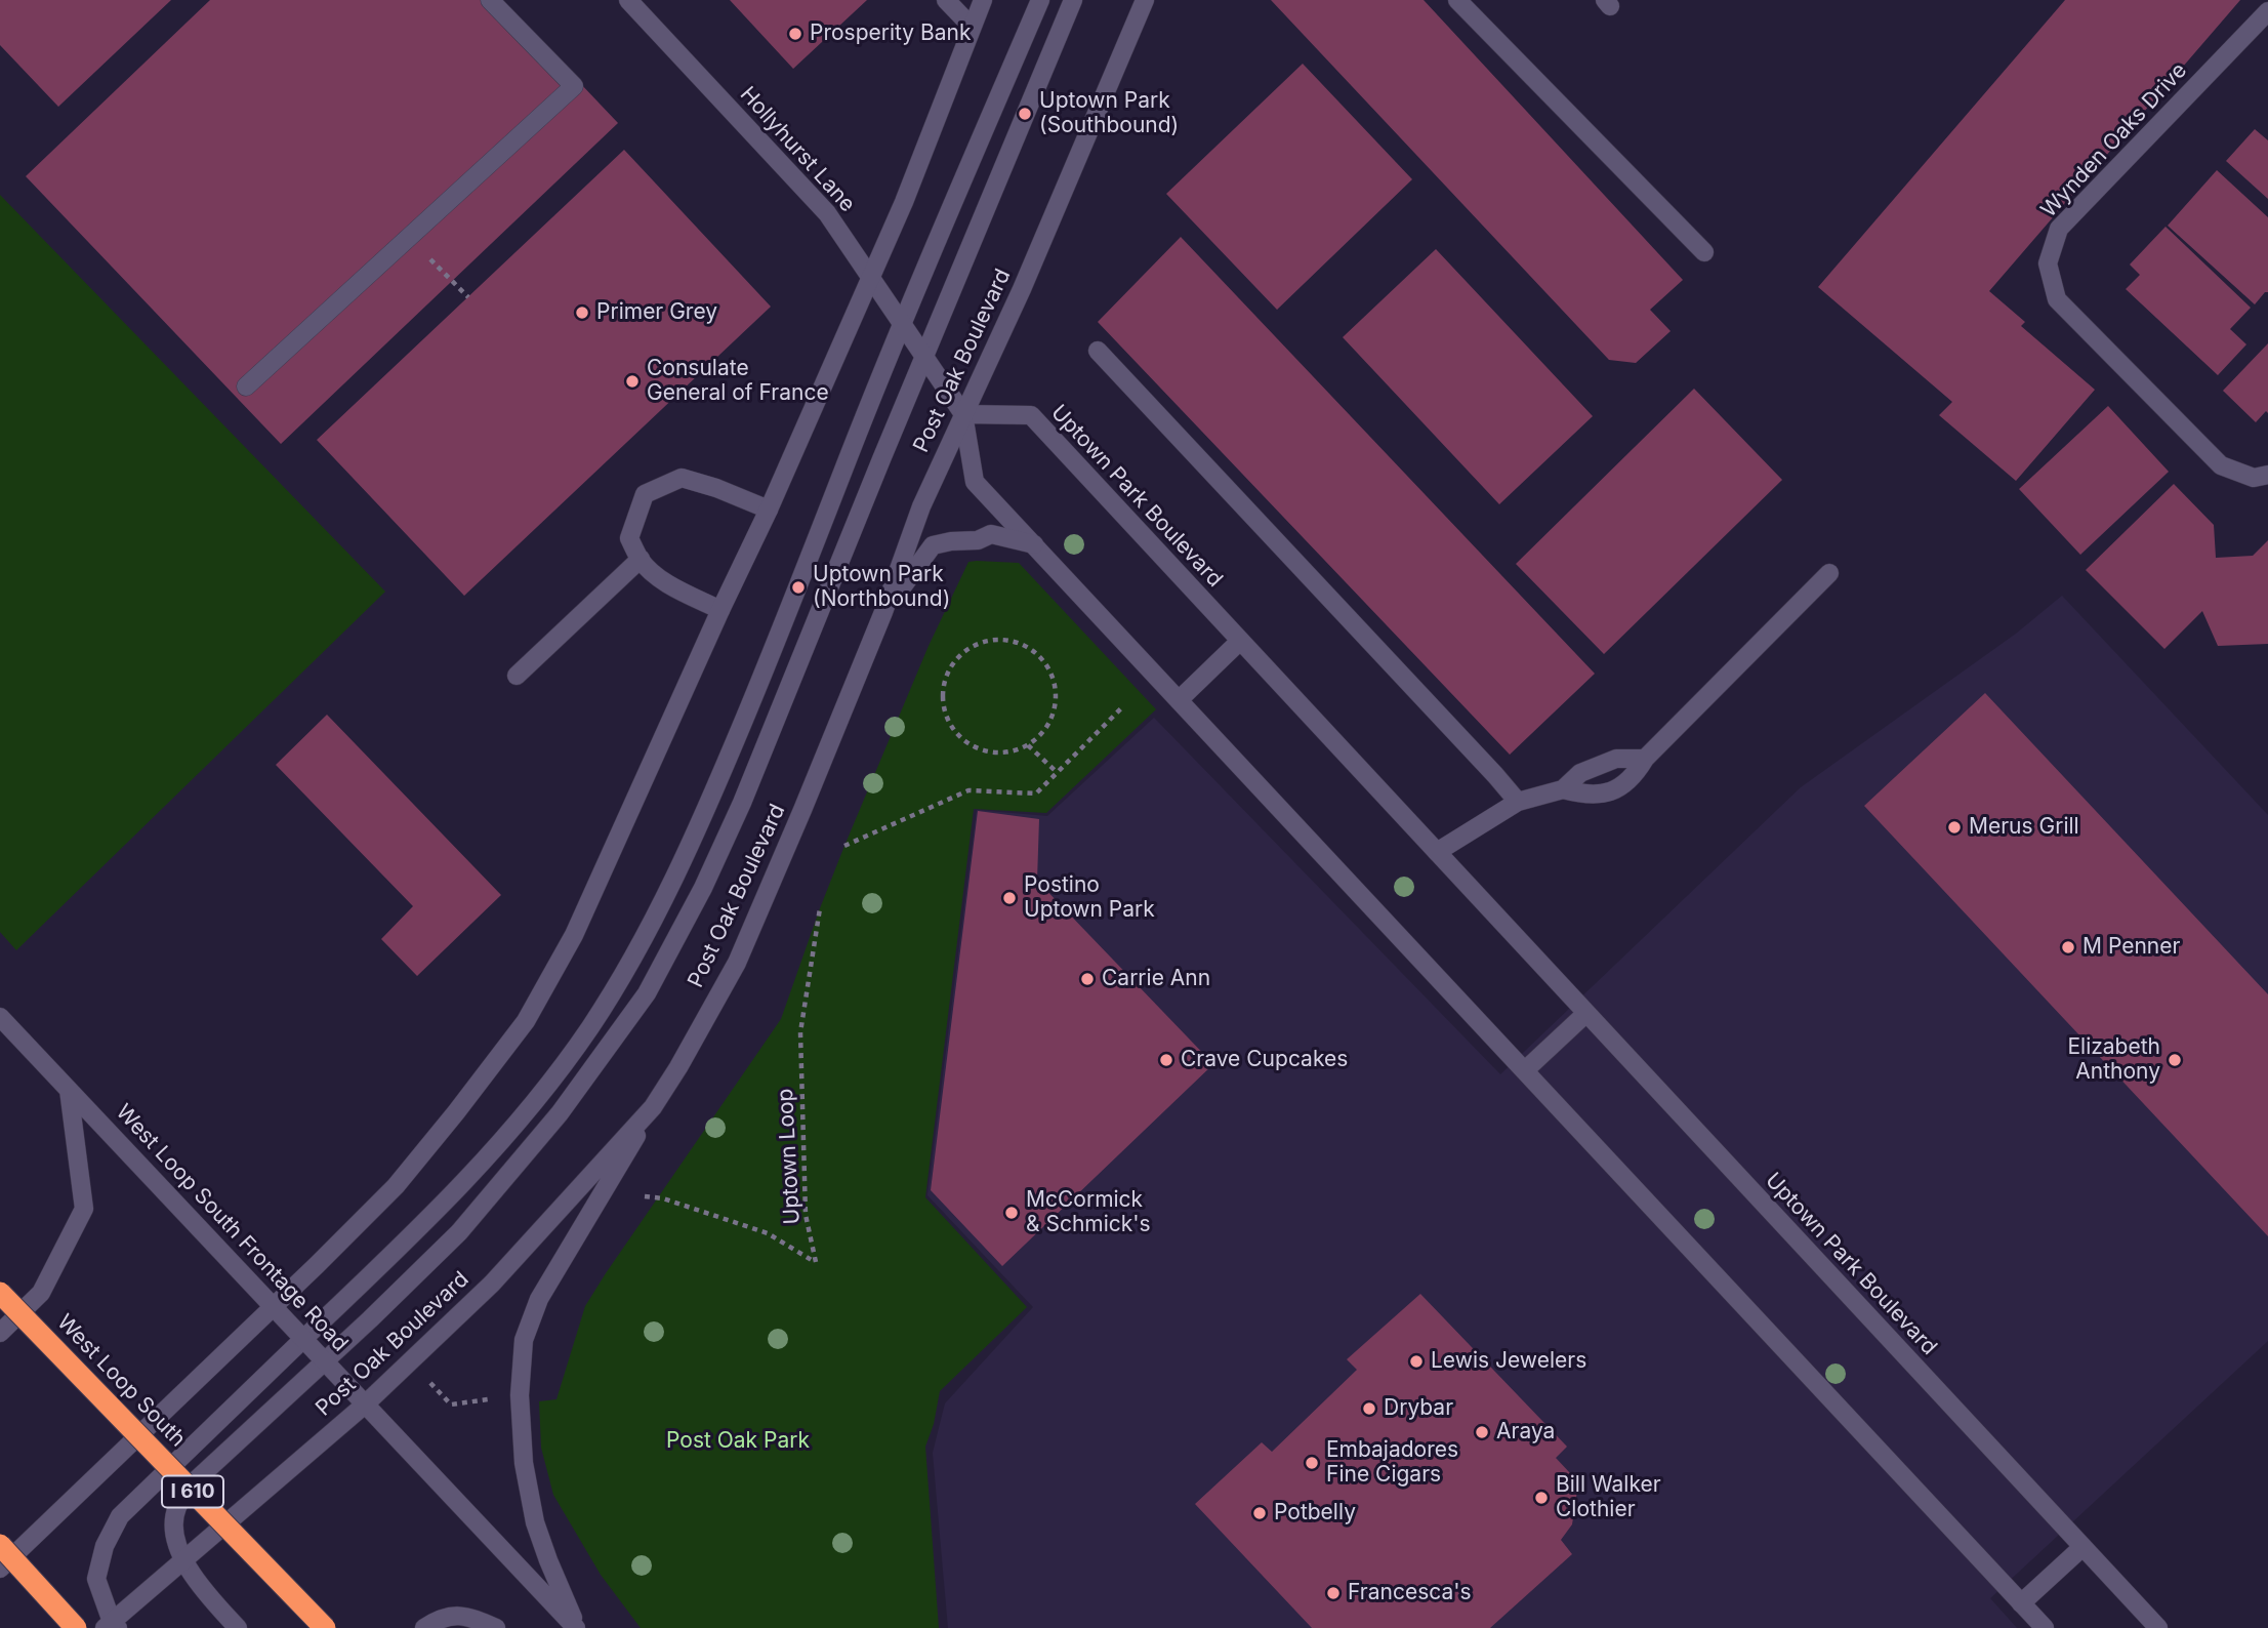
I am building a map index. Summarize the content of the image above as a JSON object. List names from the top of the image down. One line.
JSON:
{"streets":{"highway":["West Loop South","I 610"],"main road":["Wynden Oaks Drive","Hollyhurst Lane","Post Oak Boulevard","Uptown Park Boulevard","West Loop South Frontage Road"],"path":["Uptown Loop"]},"crossings":[["Hollyhurst Lane","Post Oak Boulevard"],["Hollyhurst Lane","Uptown Park Boulevard"],["Post Oak Boulevard","Uptown Park Boulevard"],["Post Oak Boulevard","West Loop South Frontage Road"]],"parks":["Post Oak Park"],"places":["Prosperity Bank","Uptown Park (Southbound)","Primer Grey","Consulate General of France","Uptown Park (Northbound)","Merus Grill","Postino Uptown Park","M Penner","Carrie Ann","Crave Cupcakes","Elizabeth Anthony","McCormick & Schmick's","Lewis Jewelers","Drybar","Araya","Embajadores Fine Cigars","Bill Walker Clothier","Potbelly","Francesca's"]}
